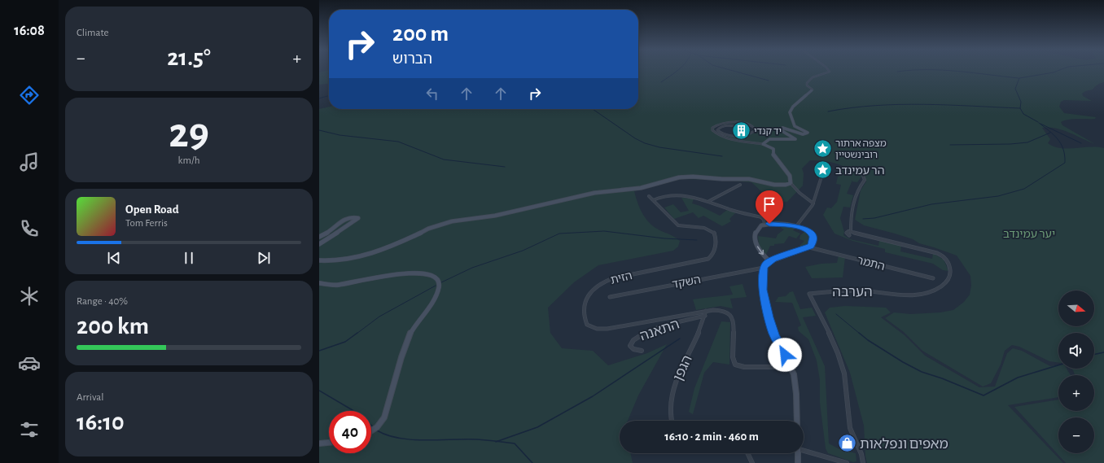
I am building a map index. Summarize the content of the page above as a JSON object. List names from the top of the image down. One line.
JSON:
{"streets":{"street":["התמר","הזית","השקד","הערבה","התאנה","הגפן"]},"crossings":[["הזית","הגפן"],["התאנה","הגפן"]],"parks":["יער עמינדב"],"places":{"building":["יד קנדי"],"place":["מצפה ארתור רובינשטיין","הר עמינדב"],"shop":["מאפים ונפלאות"]},"north":"right","page":{"tabs":"16:08","tile":["Climate",["29","km/h"],["Range · 40%","200 km"],["Arrival","16:10"]],"turn":["200 m","הברוש"],"heat":["−","21.5°","+"],"song":["Open Road","Tom Ferris"],"map_buttons":["+","−"],"limit":"40","trip":"16:10 · 2 min · 460 m"}}
